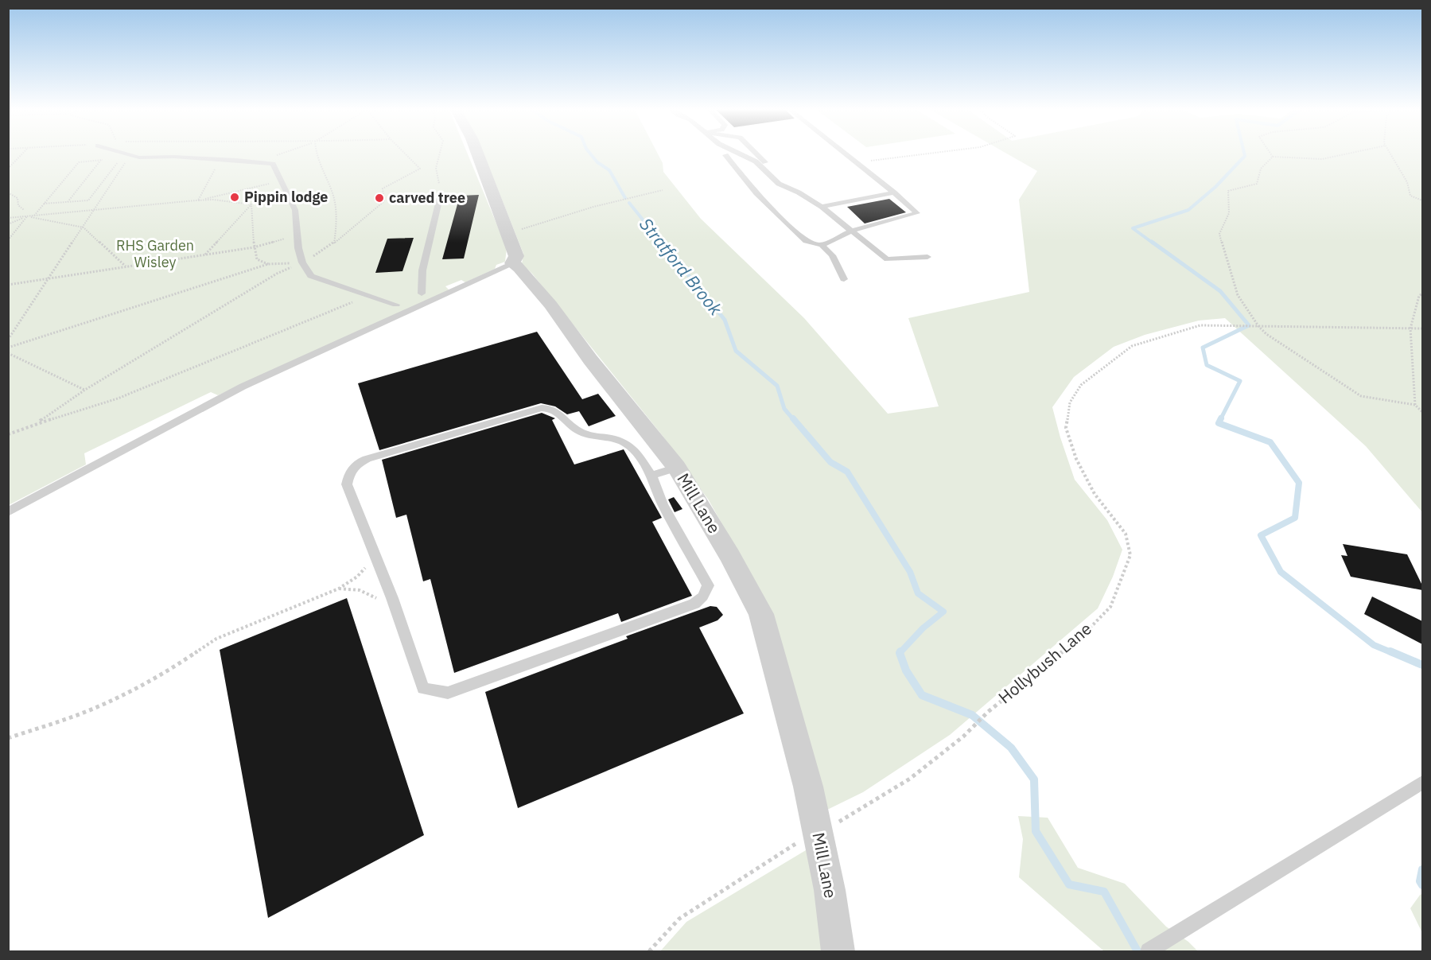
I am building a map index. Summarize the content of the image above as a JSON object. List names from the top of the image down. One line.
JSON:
{"streets":{"street":["Mill Lane"],"path":["Hollybush Lane"]},"crossings":[["Mill Lane","Hollybush Lane"]],"water":["Stratford Brook"],"parks":["RHS Garden Wisley"],"places":["Pippin lodge","carved tree"]}
